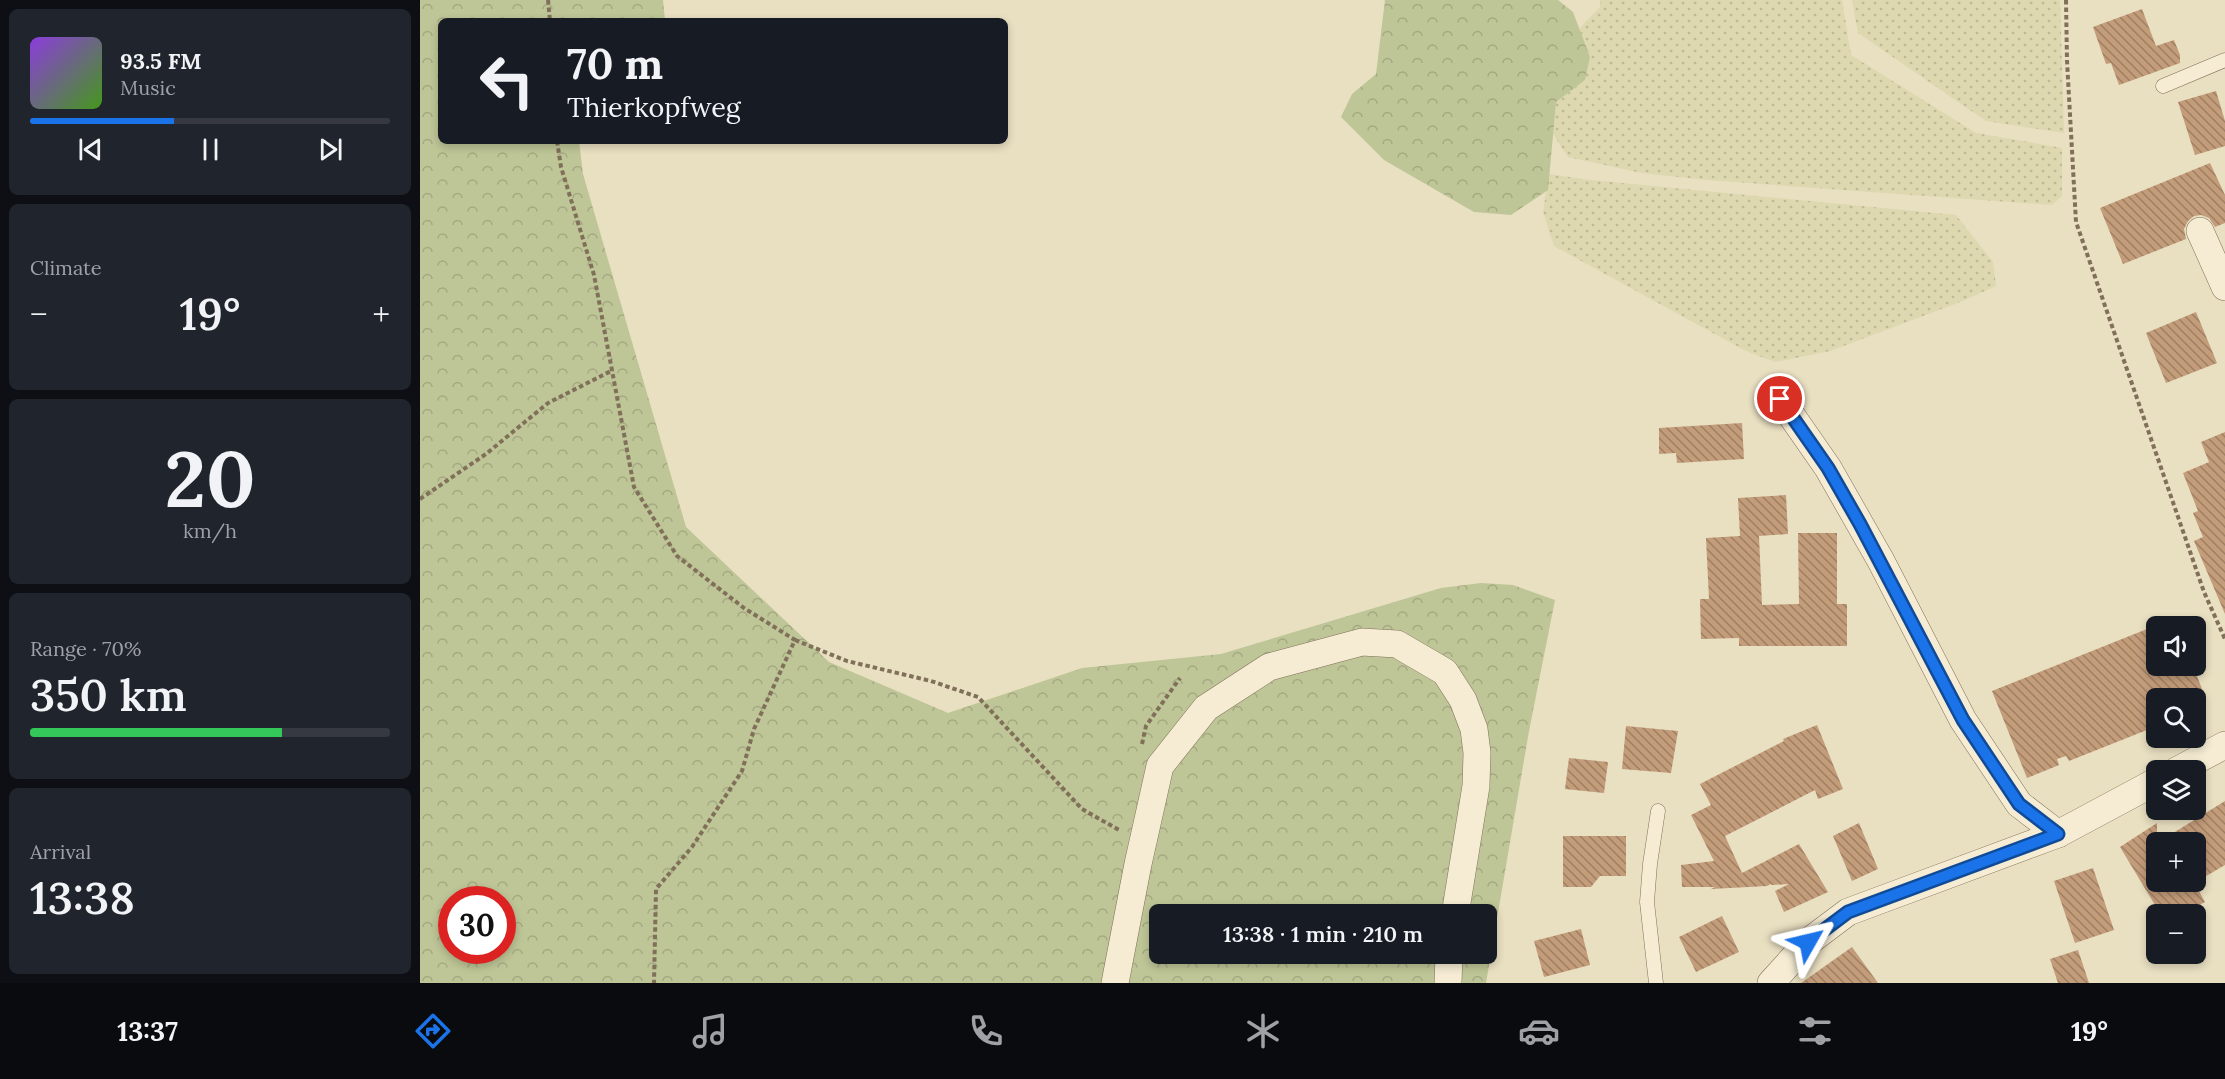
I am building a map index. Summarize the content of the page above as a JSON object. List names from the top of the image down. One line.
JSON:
{"page":{"turn":["70 m","Thierkopfweg"],"song":["93.5 FM","Music"],"tile":["Climate",["20","km/h"],["Range · 70%","350 km"],["Arrival","13:38"]],"heat":["−","19°","+"],"map_buttons":["+","−"],"limit":"30","trip":"13:38 · 1 min · 210 m","tabs":["13:37","19°"]}}
